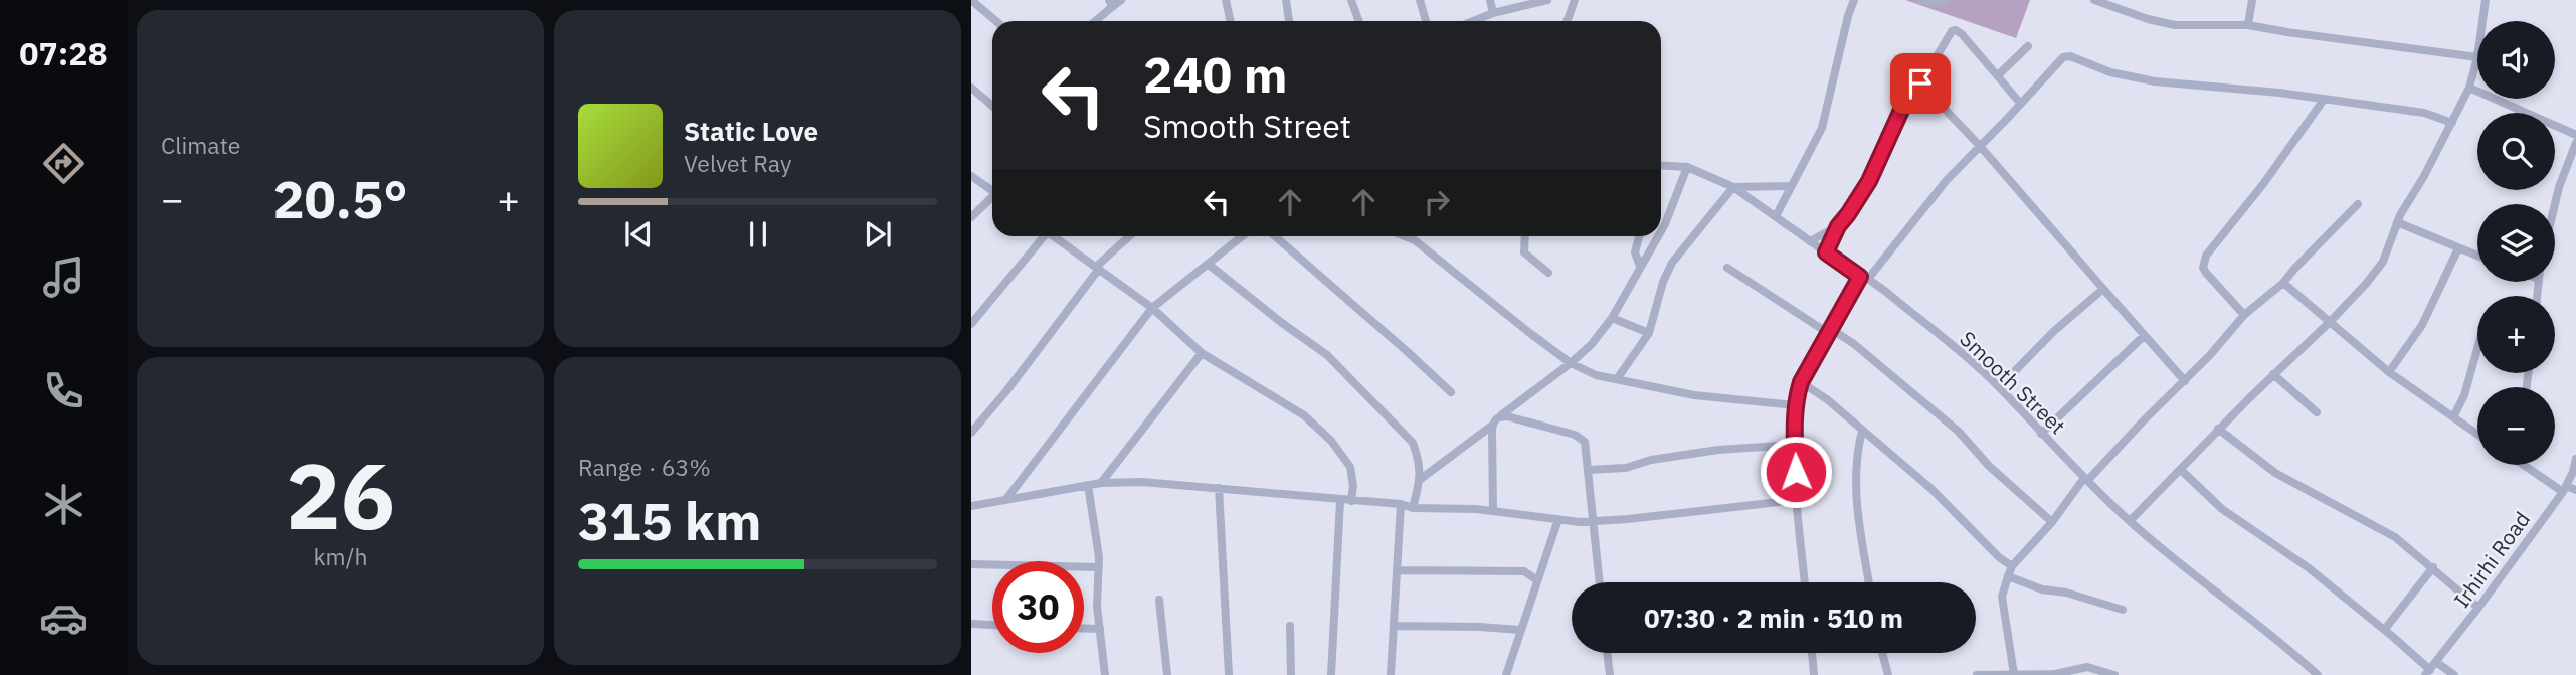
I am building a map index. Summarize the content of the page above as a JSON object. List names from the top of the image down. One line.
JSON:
{"streets":{"street":["Smooth Street","Irhirhi Road"]},"page":{"tabs":"07:28","tile":["Climate",["26","km/h"],["Range · 63%","315 km"]],"map_buttons":["+","−"],"turn":["240 m","Smooth Street"],"song":["Static Love","Velvet Ray"],"heat":["−","20.5°","+"],"limit":"30","trip":"07:30 · 2 min · 510 m"}}
